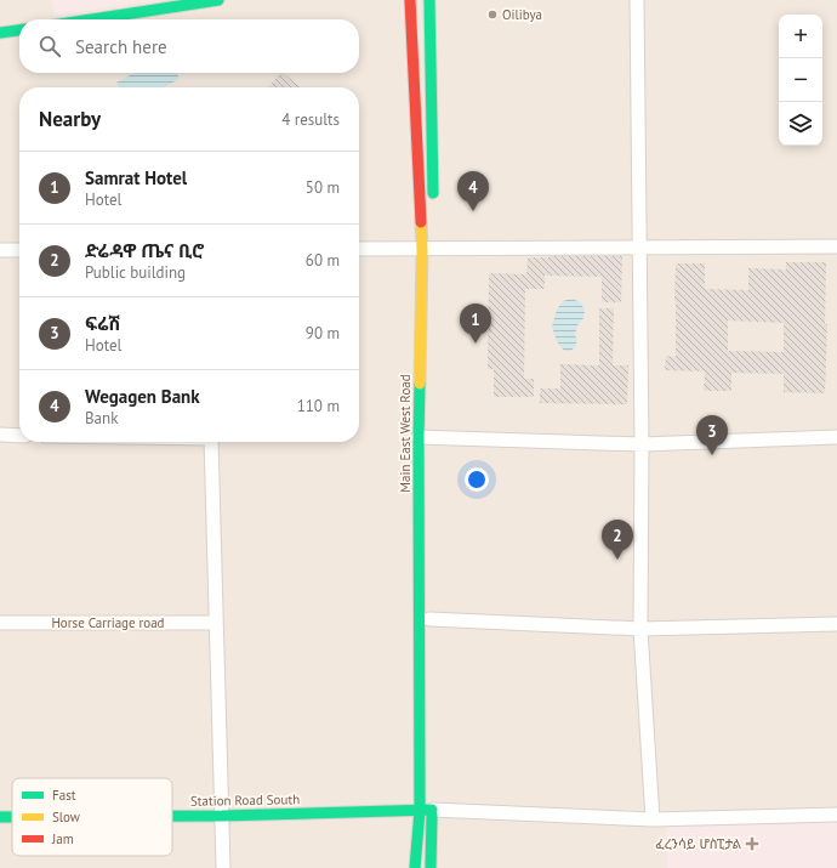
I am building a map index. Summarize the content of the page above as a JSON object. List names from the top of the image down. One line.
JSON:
{"streets":{"main road":["Main East West Road","Station Road South"],"street":["Horse Carriage road"]},"crossings":[["Main East West Road","Station Road South"]],"places":{"other":["Oilibya"],"health":["ፈረንሳይ ሆስፒታል"]},"legend":["Fast","Slow","Jam"],"page":{"map_buttons":["+","−"],"search":"Search here","heading":["Nearby","4 results"],"list":[{"mark":"1","name":"Samrat Hotel","note":"Hotel","value":"50 m"},{"mark":"2","name":"ድሬዳዋ ጤና ቢሮ","note":"Public building","value":"60 m"},{"mark":"3","name":"ፍሬሽ","note":"Hotel","value":"90 m"},{"mark":"4","name":"Wegagen Bank","note":"Bank","value":"110 m"}],"pins":["4","1","3","2"]}}
